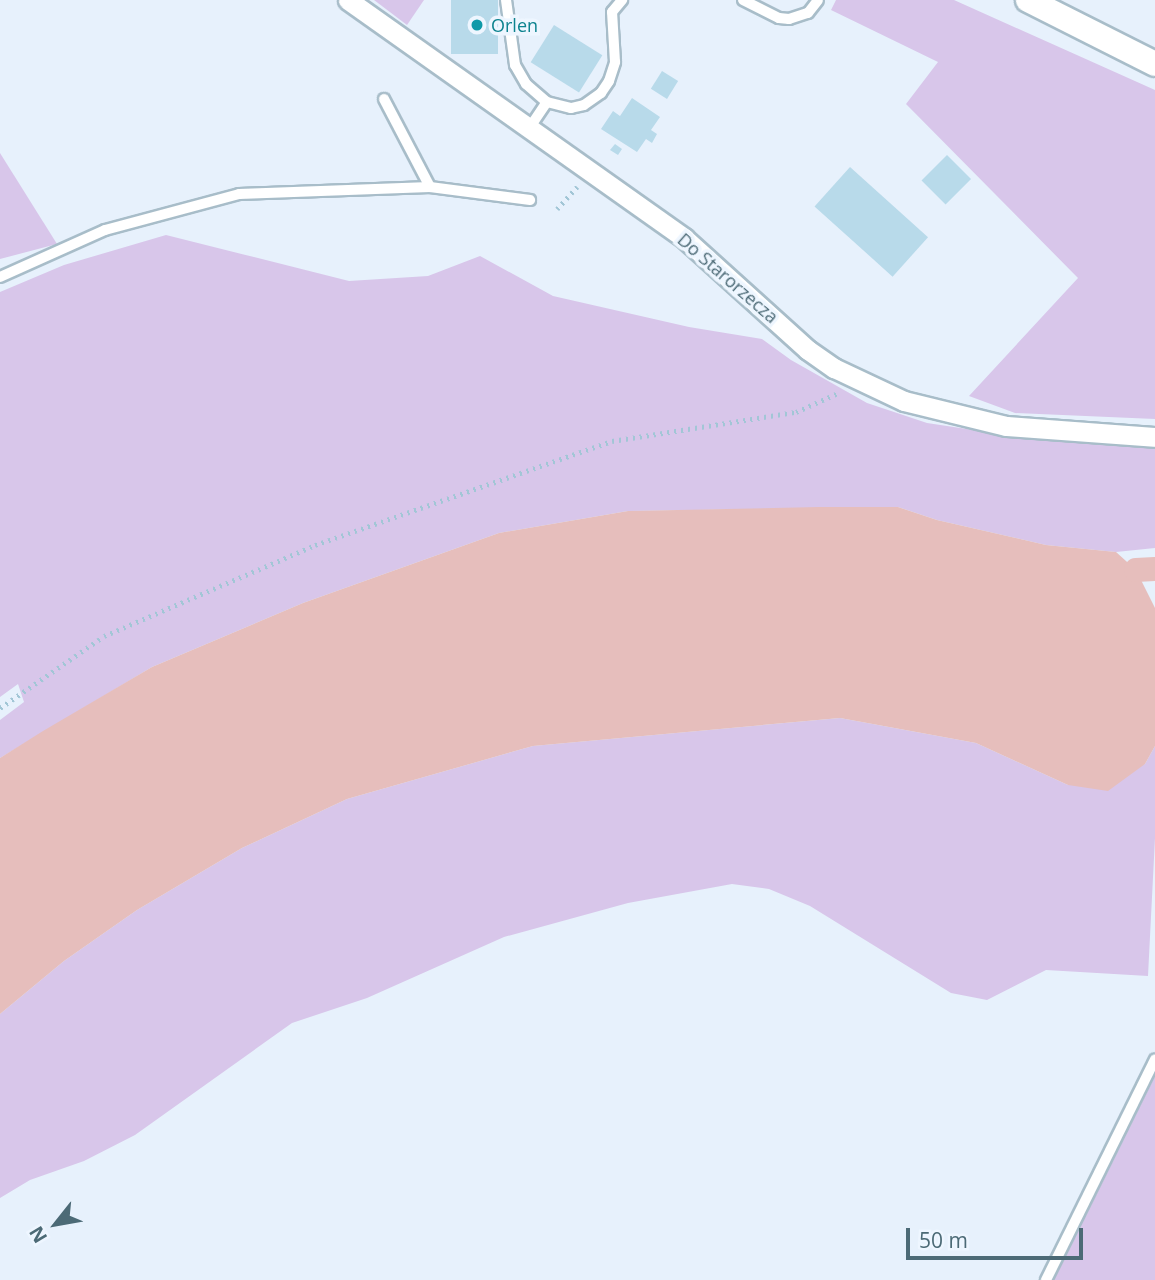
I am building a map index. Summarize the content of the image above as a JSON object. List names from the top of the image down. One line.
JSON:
{"streets":{"street":["Do Starorzecza"]},"places":["Orlen"],"scale_bar":"50 m","north":"bottom left"}
